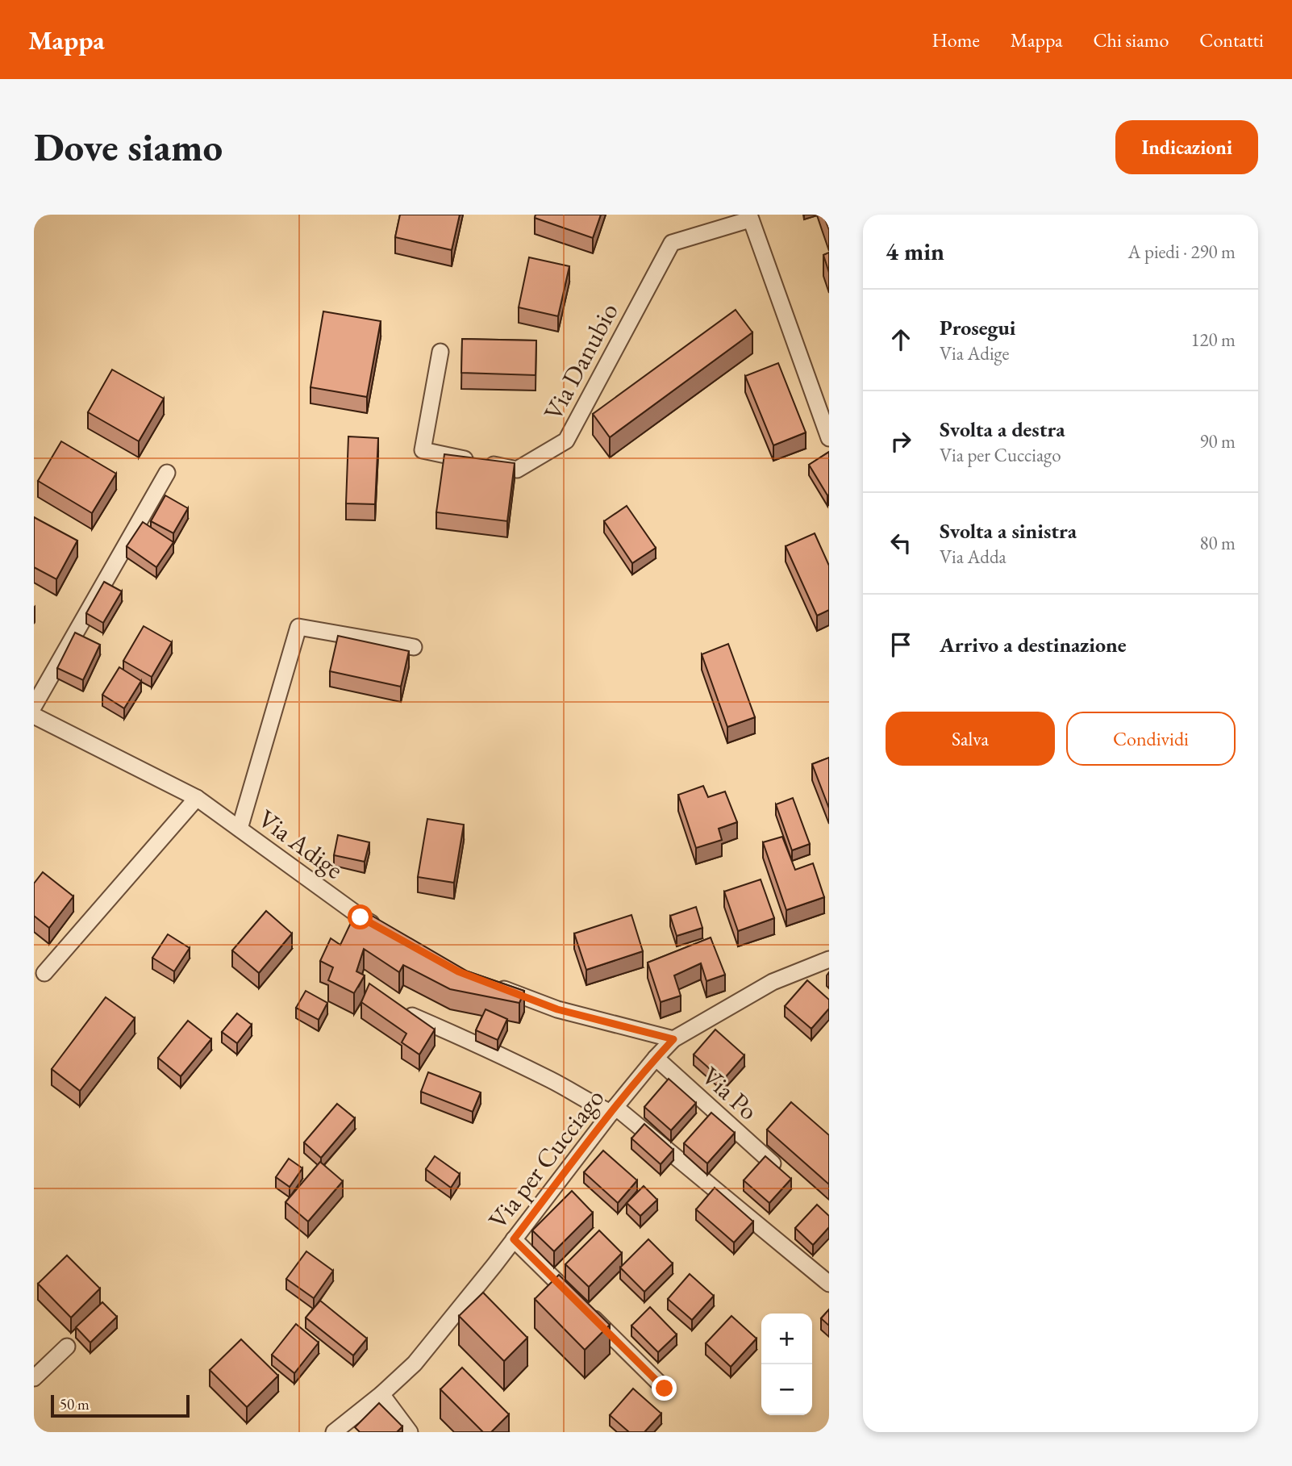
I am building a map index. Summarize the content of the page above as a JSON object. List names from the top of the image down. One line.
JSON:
{"streets":{"street":["Via Danubio","Via Adige","Via Po","Via per Cucciago"]},"crossings":[["Via Po","Via per Cucciago"]],"scale_bar":"50 m","page":{"header":"Mappa","nav":["Home","Mappa","Chi siamo","Contatti"],"buttons":["Indicazioni",["Salva","Condividi"]],"title":"Dove siamo","heading":["4 min","A piedi · 290 m"],"list":[["Prosegui","Via Adige","120 m"],["Svolta a destra","Via per Cucciago","90 m"],["Svolta a sinistra","Via Adda","80 m"],"Arrivo a destinazione"],"map_buttons":["+","−"],"scale":"50 m"}}
